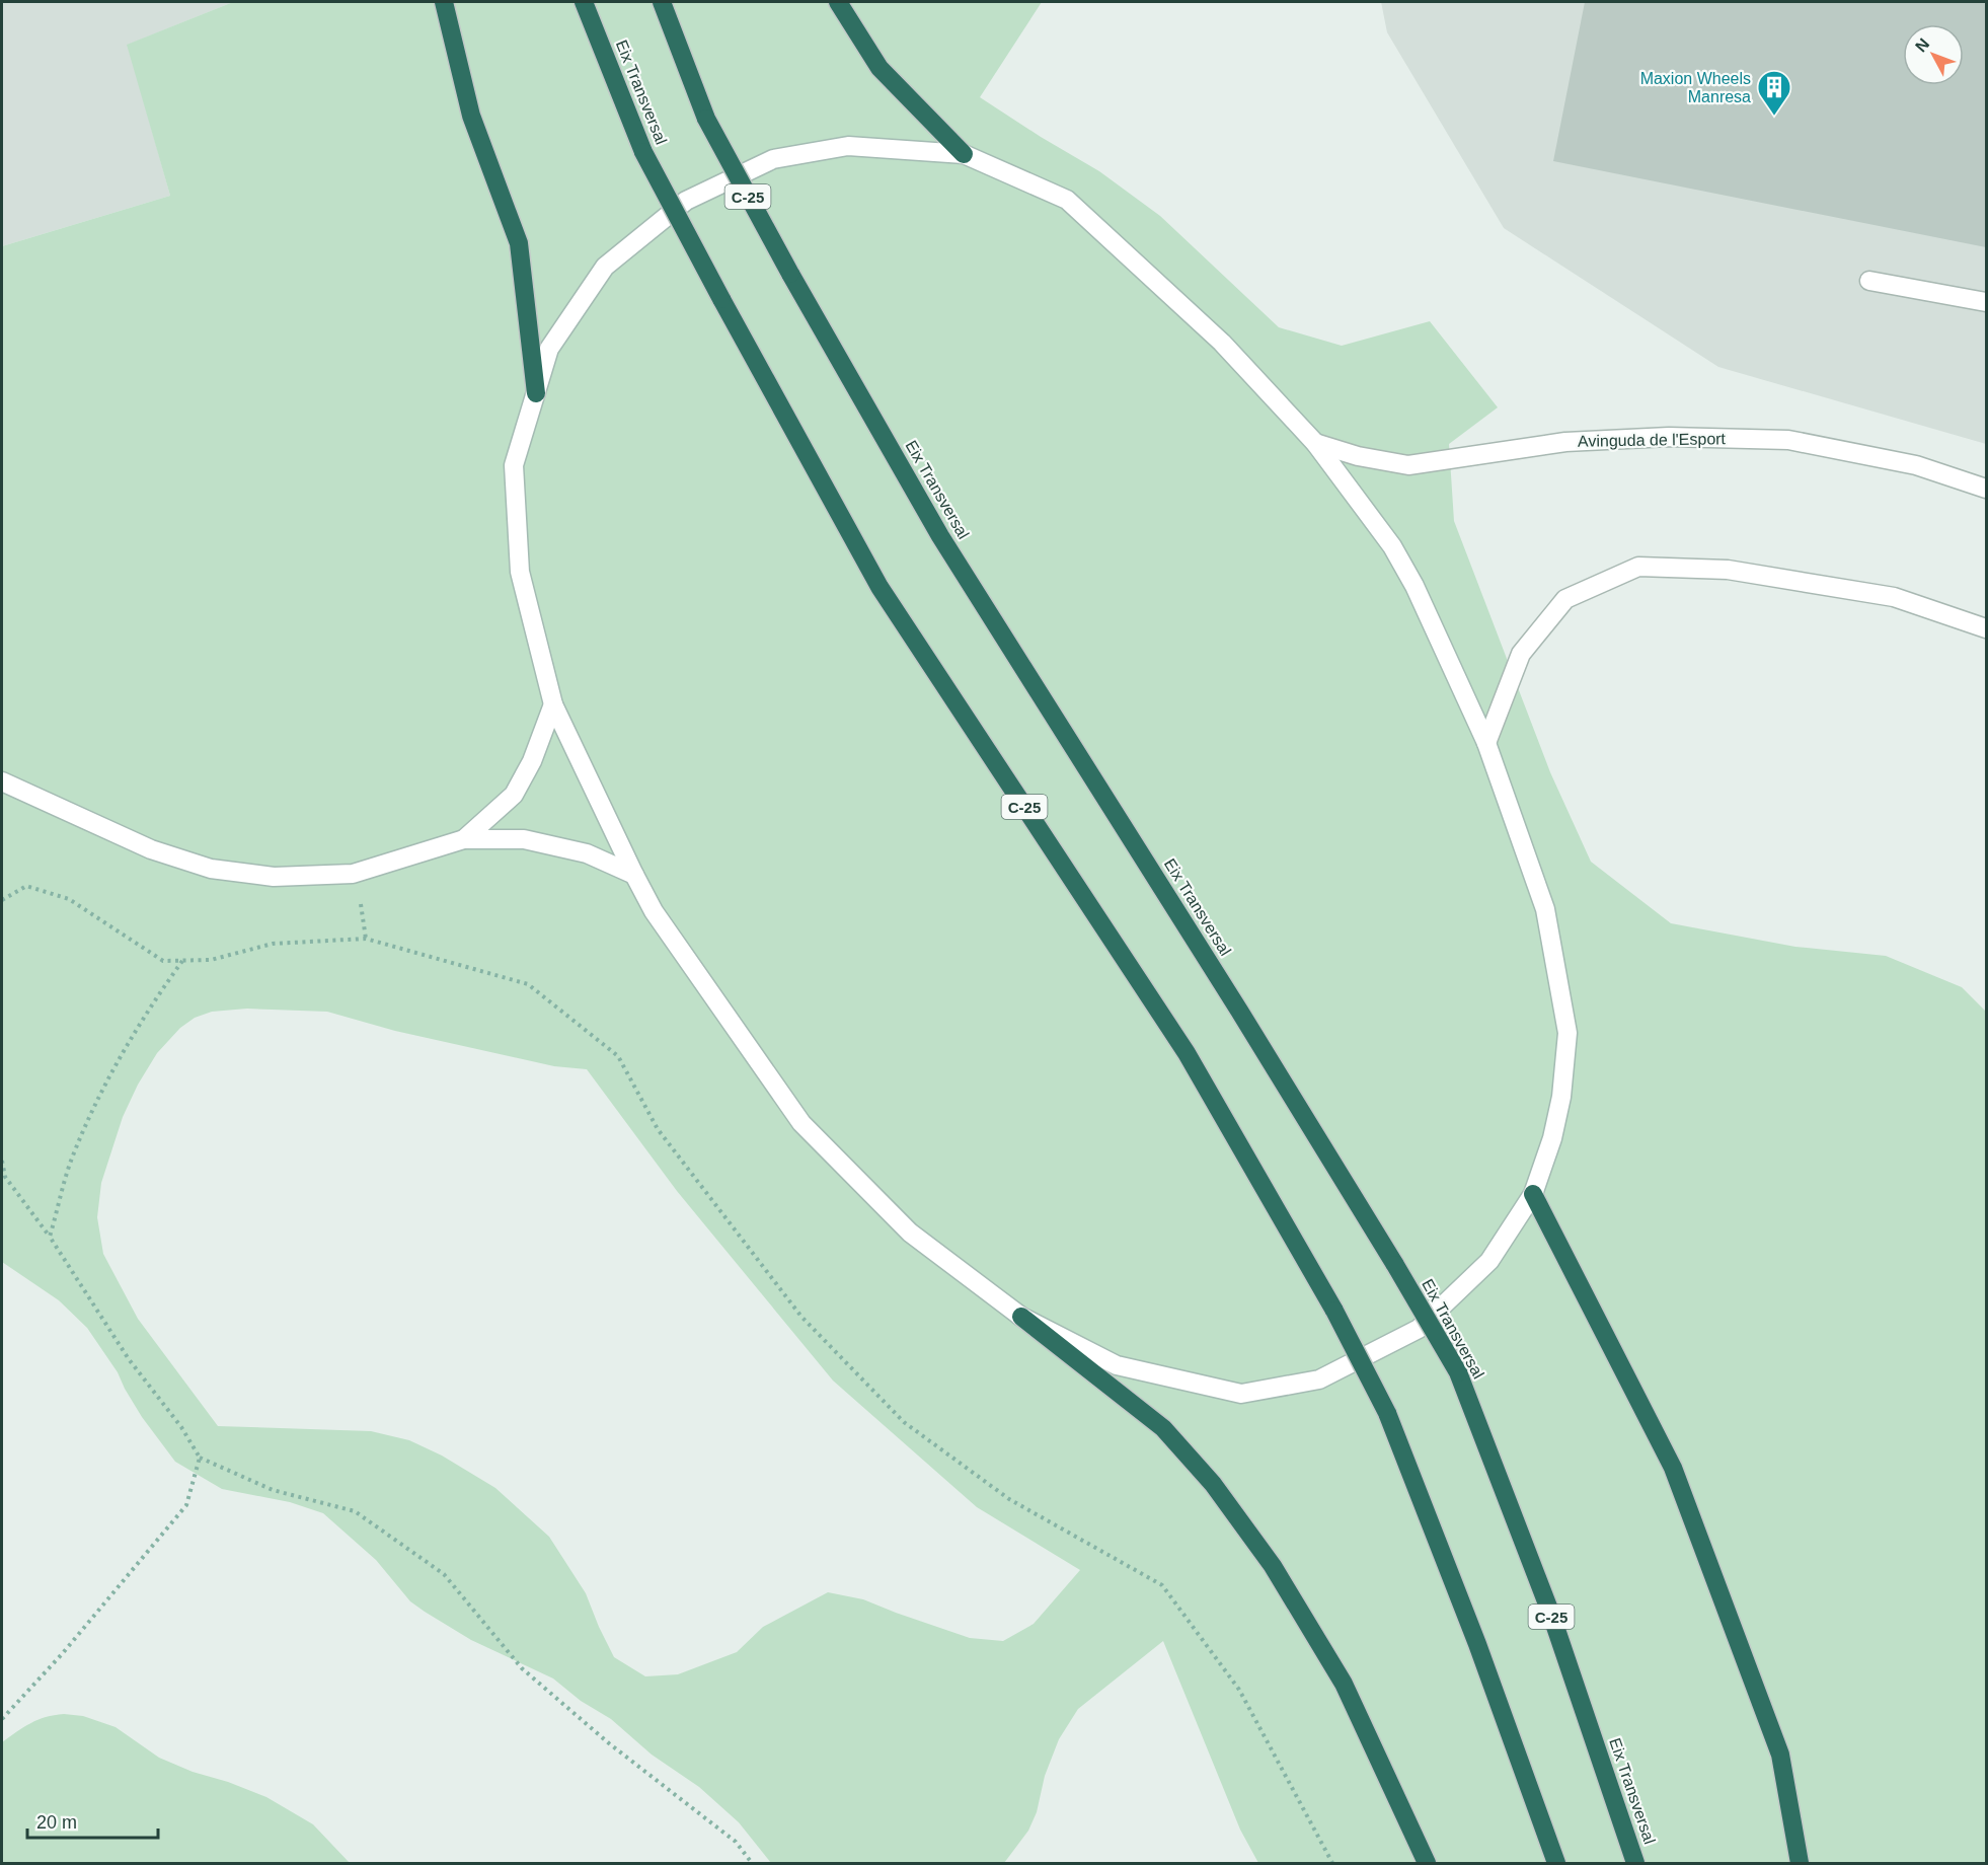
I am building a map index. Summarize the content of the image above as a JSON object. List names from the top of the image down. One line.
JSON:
{"streets":{"highway":["Eix Transversal","C-25"],"street":["Avinguda de l'Esport"]},"places":{"building":["Maxion Wheels Manresa"]},"scale_bar":"20 m","north":"top left"}
